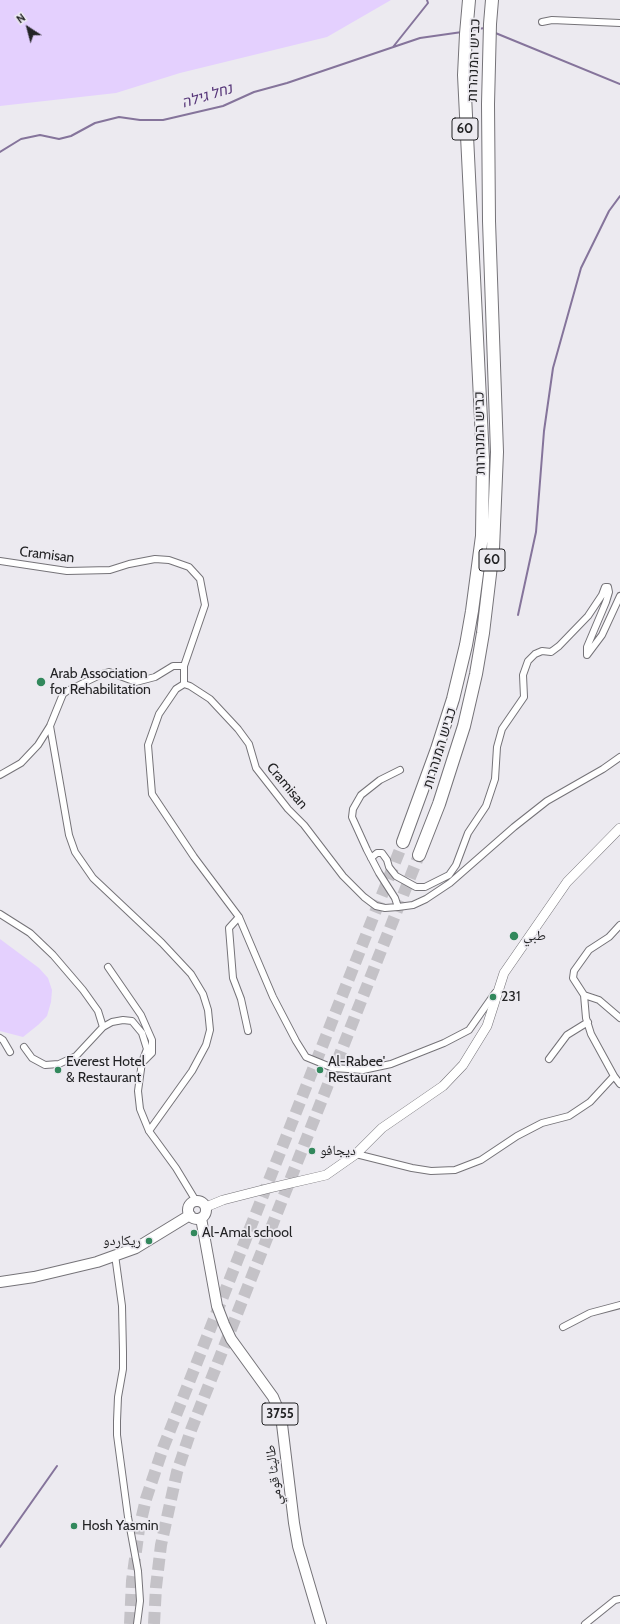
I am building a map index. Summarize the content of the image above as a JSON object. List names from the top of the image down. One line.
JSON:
{"streets":{"highway":["כביש המנהרות","60"],"main road":["3755","طاليثا قومي"],"street":["Cramisan"]},"water":["נחל גילה"],"places":["Arab Association for Rehabilitation","طبي","231","Everest Hotel & Restaurant","Al-Rabee' Restaurant","ديجافو","Al-Amal school","ريكاردو","Hosh Yasmin"],"north":"top left"}
